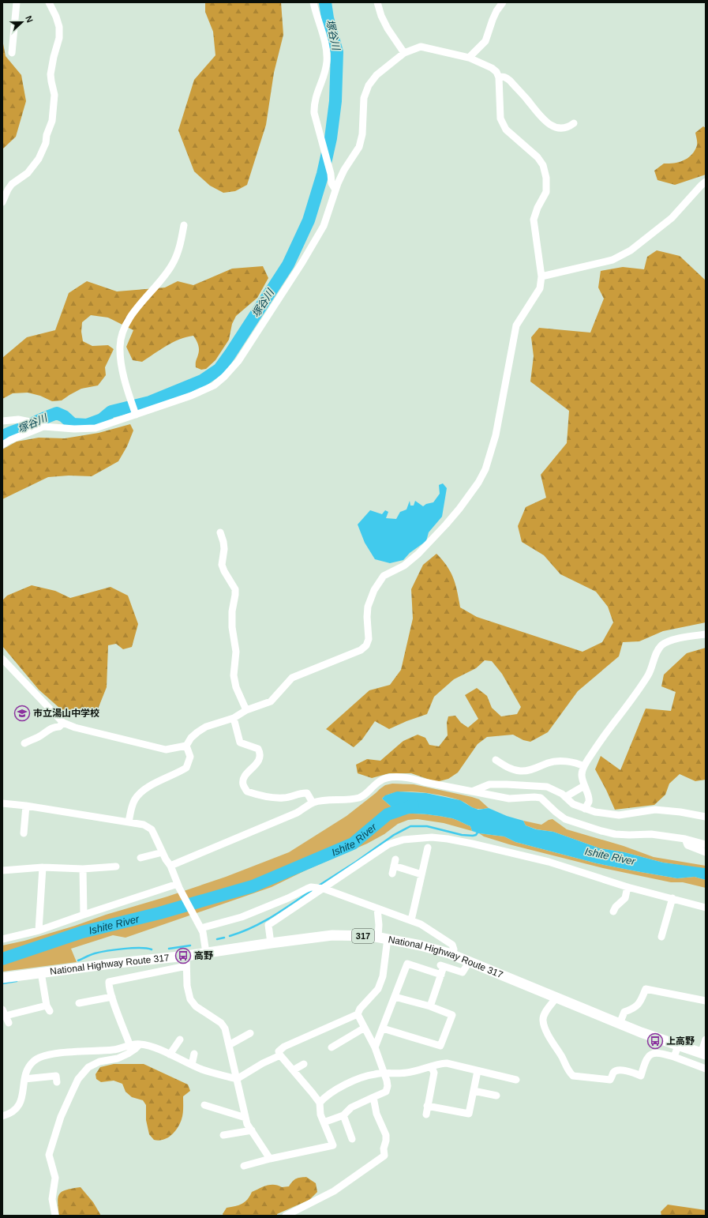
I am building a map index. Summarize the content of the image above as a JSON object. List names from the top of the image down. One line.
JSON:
{"streets":{"highway":["317","National Highway Route 317"]},"water":["塚谷川","Ishite River"],"places":{"school or university":["市立湯山中学校"],"bus stop":["高野","上高野"]},"north":"right"}
